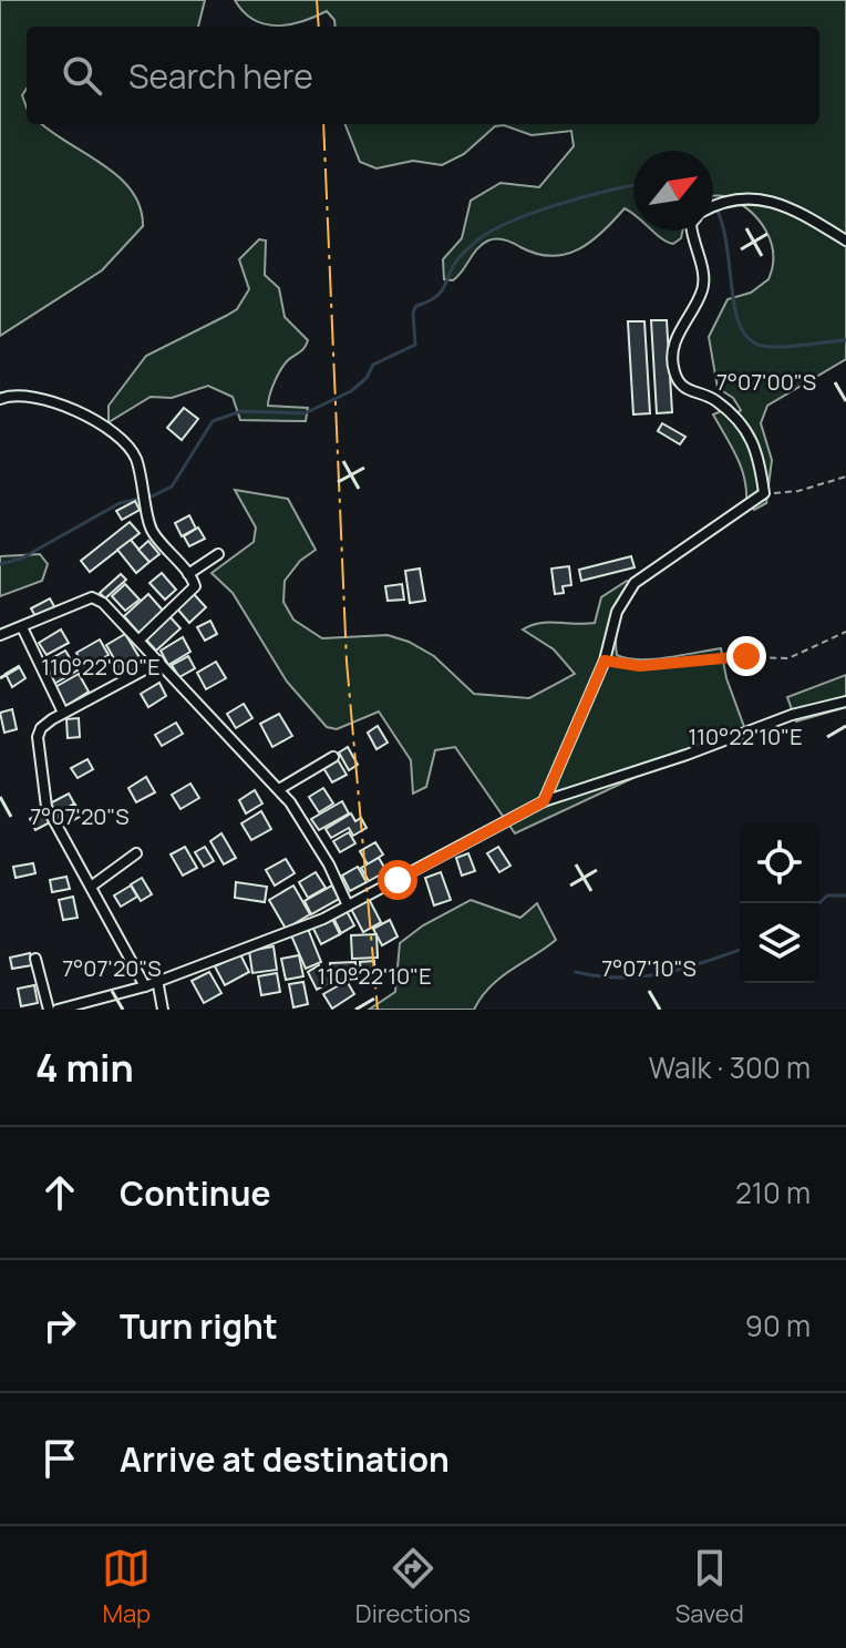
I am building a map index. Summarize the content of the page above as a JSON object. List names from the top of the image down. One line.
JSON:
{"north":"top right","page":{"search":"Search here","heading":["4 min","Walk · 300 m"],"list":[["Continue","210 m"],["Turn right","90 m"],"Arrive at destination"],"nav":["Map","Directions","Saved"]},"coordinates":["7°07'00\"S","110°22'00\"E","110°22'10\"E","7°07'20\"S","7°07'10\"S"]}
